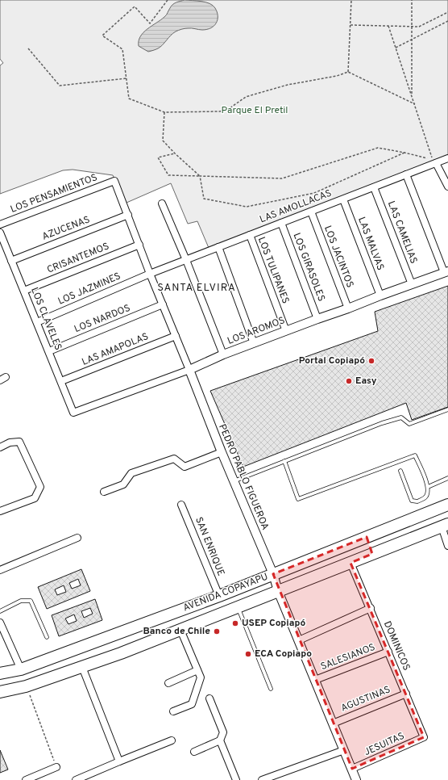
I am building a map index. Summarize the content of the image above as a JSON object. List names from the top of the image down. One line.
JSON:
{"streets":{"highway":["AVENIDA COPAYAPU"],"street":["LOS PENSAMIENTOS","LAS AMOLLACAS","AZUCENAS","LAS CAMELIAS","LAS MALVAS","LOS JACINTOS","CRISANTEMOS","LOS GIRASOLES","LOS TULIPANES","LOS JAZMINES","LOS CLAVELES","LOS NARDOS","LOS AROMOS","LAS AMAPOLAS","PEDRO PABLO FIGUEROA","SAN ENRIQUE","DOMINICOS","SALESIANOS","AGUSTINAS","JESUITAS"]},"crossings":[["LOS PENSAMIENTOS","PEDRO PABLO FIGUEROA"],["LAS AMOLLACAS","LAS CAMELIAS"],["LAS AMOLLACAS","LAS MALVAS"],["LAS AMOLLACAS","LOS JACINTOS"],["LAS AMOLLACAS","LOS GIRASOLES"],["LAS AMOLLACAS","LOS TULIPANES"],["LAS AMOLLACAS","LOS JAZMINES"],["LAS AMOLLACAS","PEDRO PABLO FIGUEROA"],["AZUCENAS","LOS CLAVELES"],["AZUCENAS","PEDRO PABLO FIGUEROA"],["LAS CAMELIAS","LOS AROMOS"],["LAS MALVAS","LOS AROMOS"],["LOS JACINTOS","LOS AROMOS"],["CRISANTEMOS","LOS CLAVELES"],["CRISANTEMOS","PEDRO PABLO FIGUEROA"],["LOS GIRASOLES","LOS AROMOS"],["LOS TULIPANES","LOS AROMOS"],["LOS JAZMINES","LOS CLAVELES"],["LOS JAZMINES","PEDRO PABLO FIGUEROA"],["LOS CLAVELES","LOS NARDOS"],["LOS CLAVELES","LOS AROMOS"],["LOS CLAVELES","LAS AMAPOLAS"],["LOS NARDOS","PEDRO PABLO FIGUEROA"],["LOS AROMOS","PEDRO PABLO FIGUEROA"],["LAS AMAPOLAS","PEDRO PABLO FIGUEROA"],["PEDRO PABLO FIGUEROA","AVENIDA COPAYAPU"],["PEDRO PABLO FIGUEROA","SALESIANOS"],["PEDRO PABLO FIGUEROA","AGUSTINAS"],["PEDRO PABLO FIGUEROA","JESUITAS"],["SAN ENRIQUE","AVENIDA COPAYAPU"],["AVENIDA COPAYAPU","DOMINICOS"],["DOMINICOS","SALESIANOS"],["DOMINICOS","AGUSTINAS"],["DOMINICOS","JESUITAS"]],"districts":["SANTA ELVIRA"],"parks":["Parque El Pretil"],"places":["Portal Copiapó","Easy","USEP Copiapó","Banco de Chile","ECA Copiapo"]}
